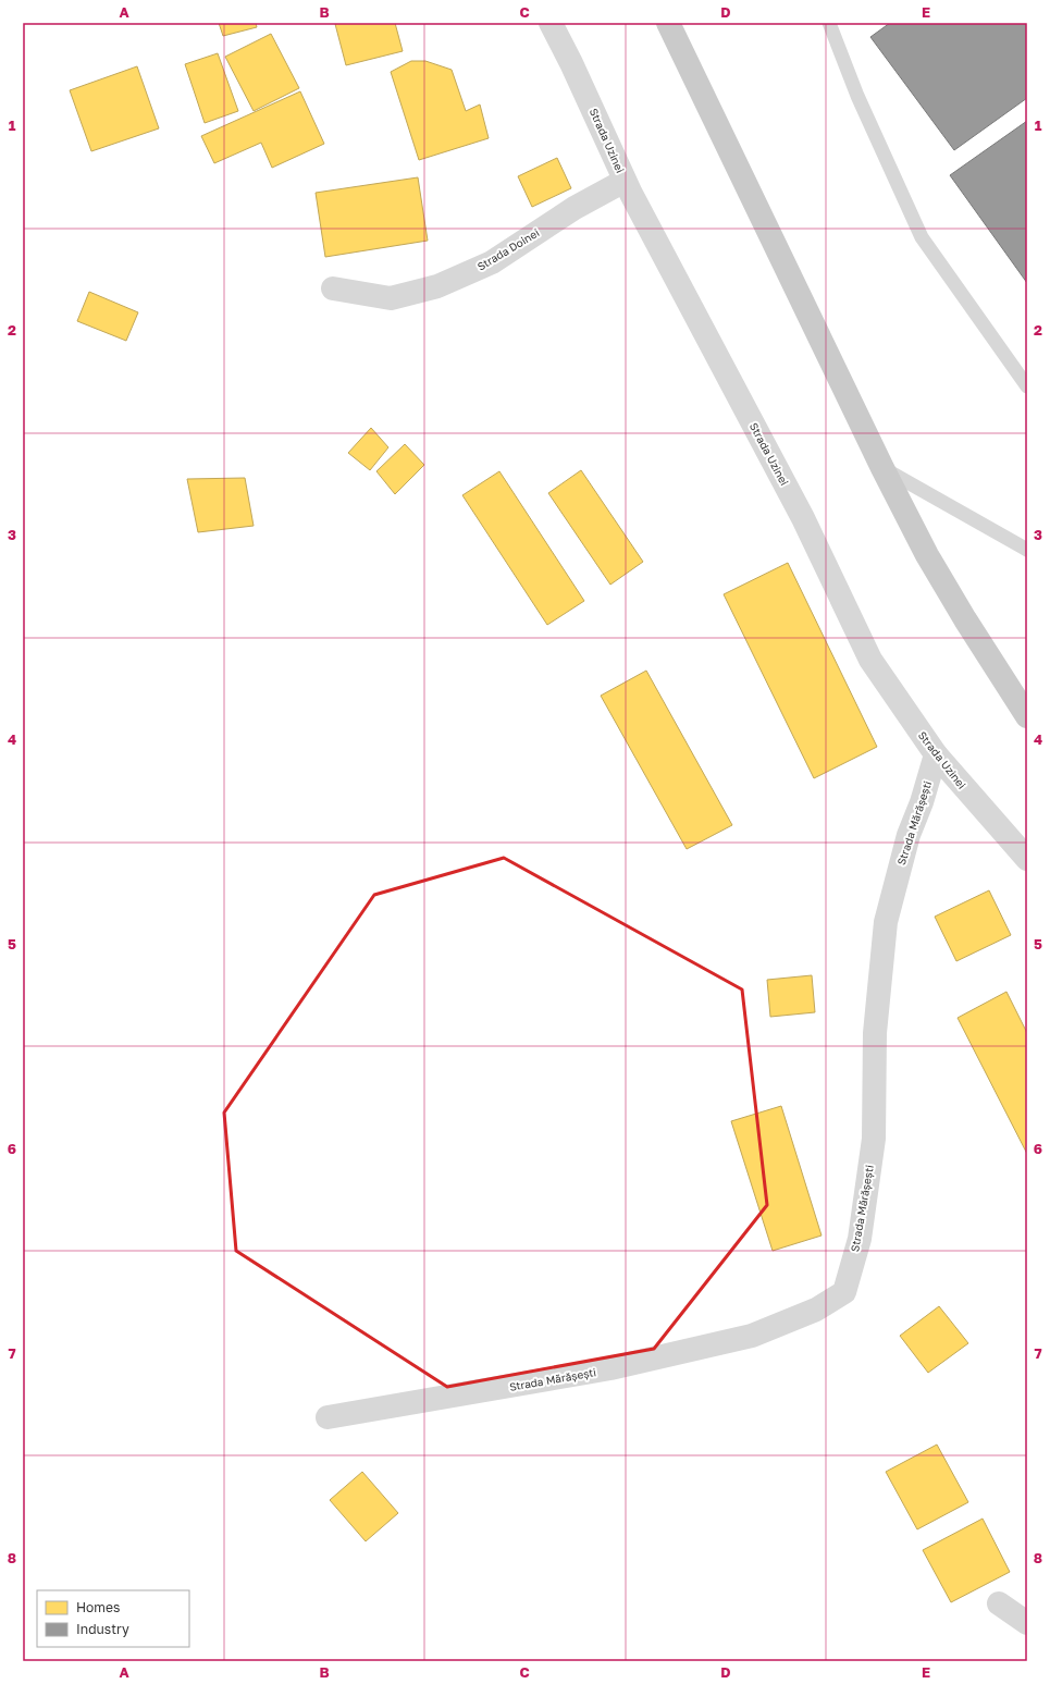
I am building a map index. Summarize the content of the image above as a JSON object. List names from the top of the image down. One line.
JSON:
{"streets":{"street":["Strada Uzinei","Strada Doinei","Strada Mărășești"]},"crossings":[["Strada Uzinei","Strada Doinei"],["Strada Uzinei","Strada Mărășești"]],"legend":["Homes","Industry"],"grid":{"columns":["A","B","C","D","E"],"rows":["1","2","3","4","5","6","7","8"]}}
